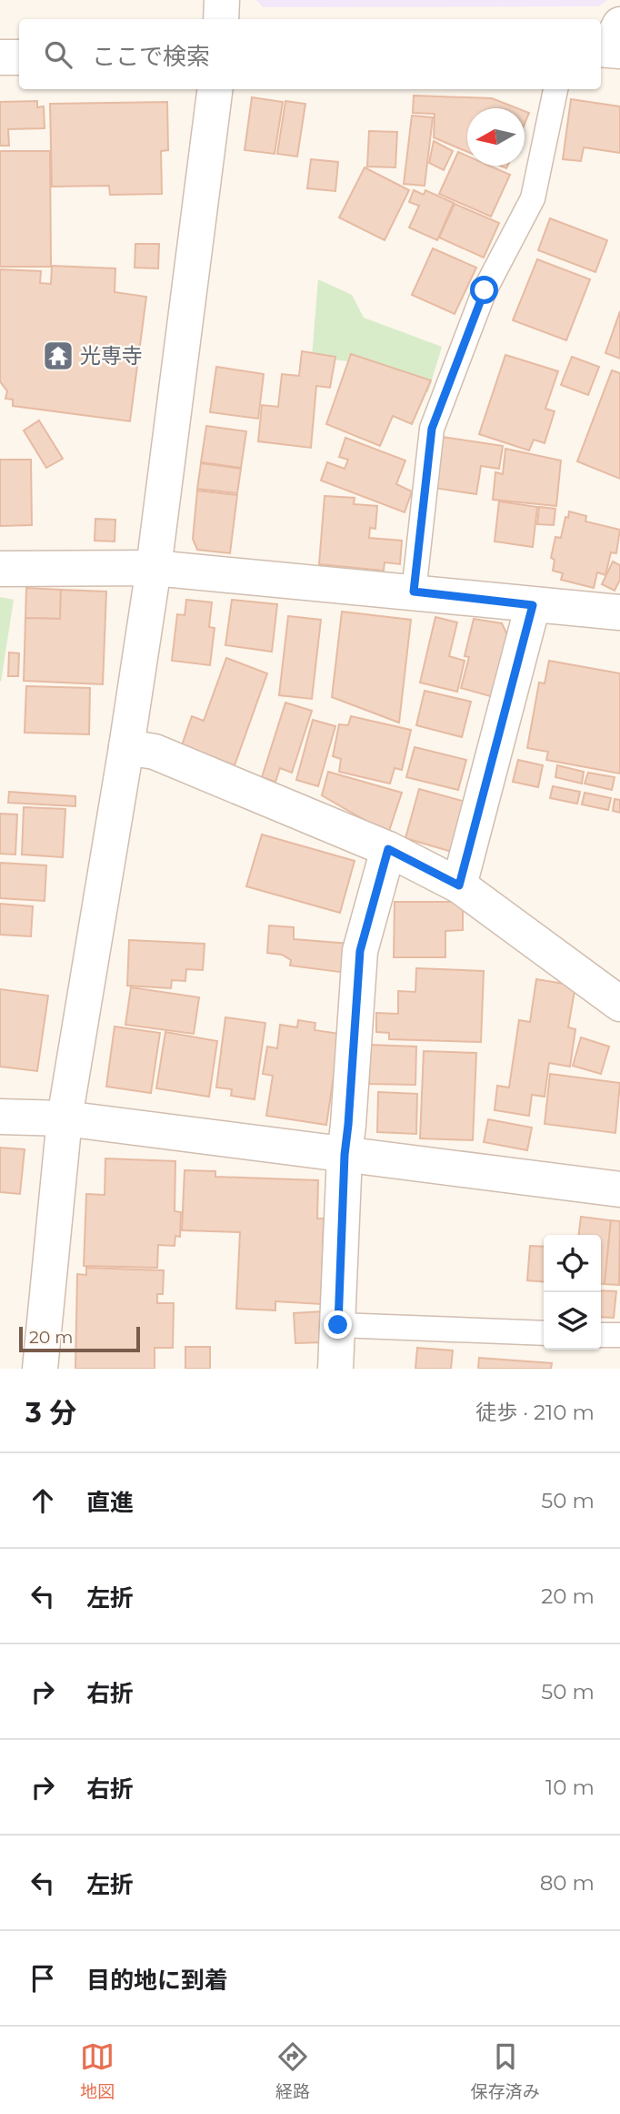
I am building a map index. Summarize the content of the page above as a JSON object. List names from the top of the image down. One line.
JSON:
{"places":{"temple":["光専寺"]},"scale_bar":"20 m","north":"left","page":{"search":"ここで検索","scale":"20 m","heading":["3 分","徒歩 · 210 m"],"list":[["直進","50 m"],["左折","20 m"],["右折","50 m"],["右折","10 m"],["左折","80 m"],"目的地に到着"],"nav":["地図","経路","保存済み"]}}
